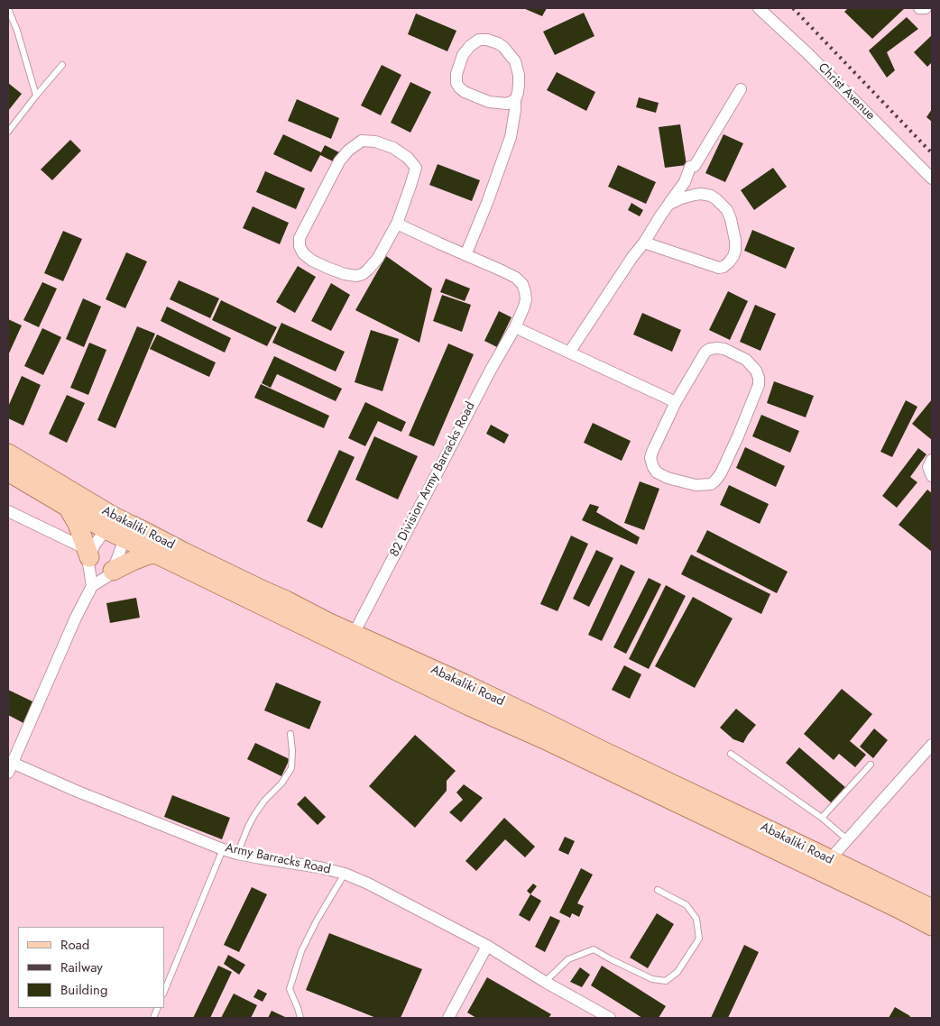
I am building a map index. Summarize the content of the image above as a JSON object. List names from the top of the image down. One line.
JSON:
{"streets":{"main road":["Abakaliki Road"],"street":["Christ Avenue","82 Division Army Barracks Road","Army Barracks Road"]},"crossings":[["82 Division Army Barracks Road","Abakaliki Road"]],"legend":["Road","Railway","Building"]}
